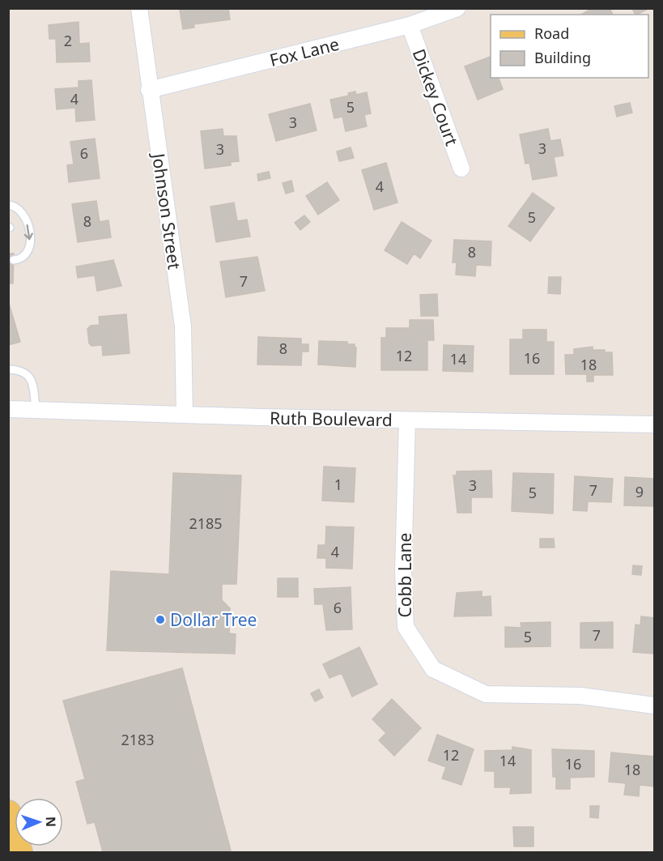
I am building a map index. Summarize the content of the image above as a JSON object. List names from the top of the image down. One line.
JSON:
{"streets":{"street":["Fox Lane","Dickey Court","Johnson Street","Ruth Boulevard","Cobb Lane"]},"crossings":[["Fox Lane","Dickey Court"],["Fox Lane","Johnson Street"],["Johnson Street","Ruth Boulevard"],["Ruth Boulevard","Cobb Lane"]],"places":["Dollar Tree"],"house_numbers":["2","4","5","3","3","3","6","4","5","8","8","7","8","12","16","14","18","1","3","7","9","5","2185","4","6","7","5","2183","12","14","16","18"],"legend":["Road","Building"],"north":"right"}
